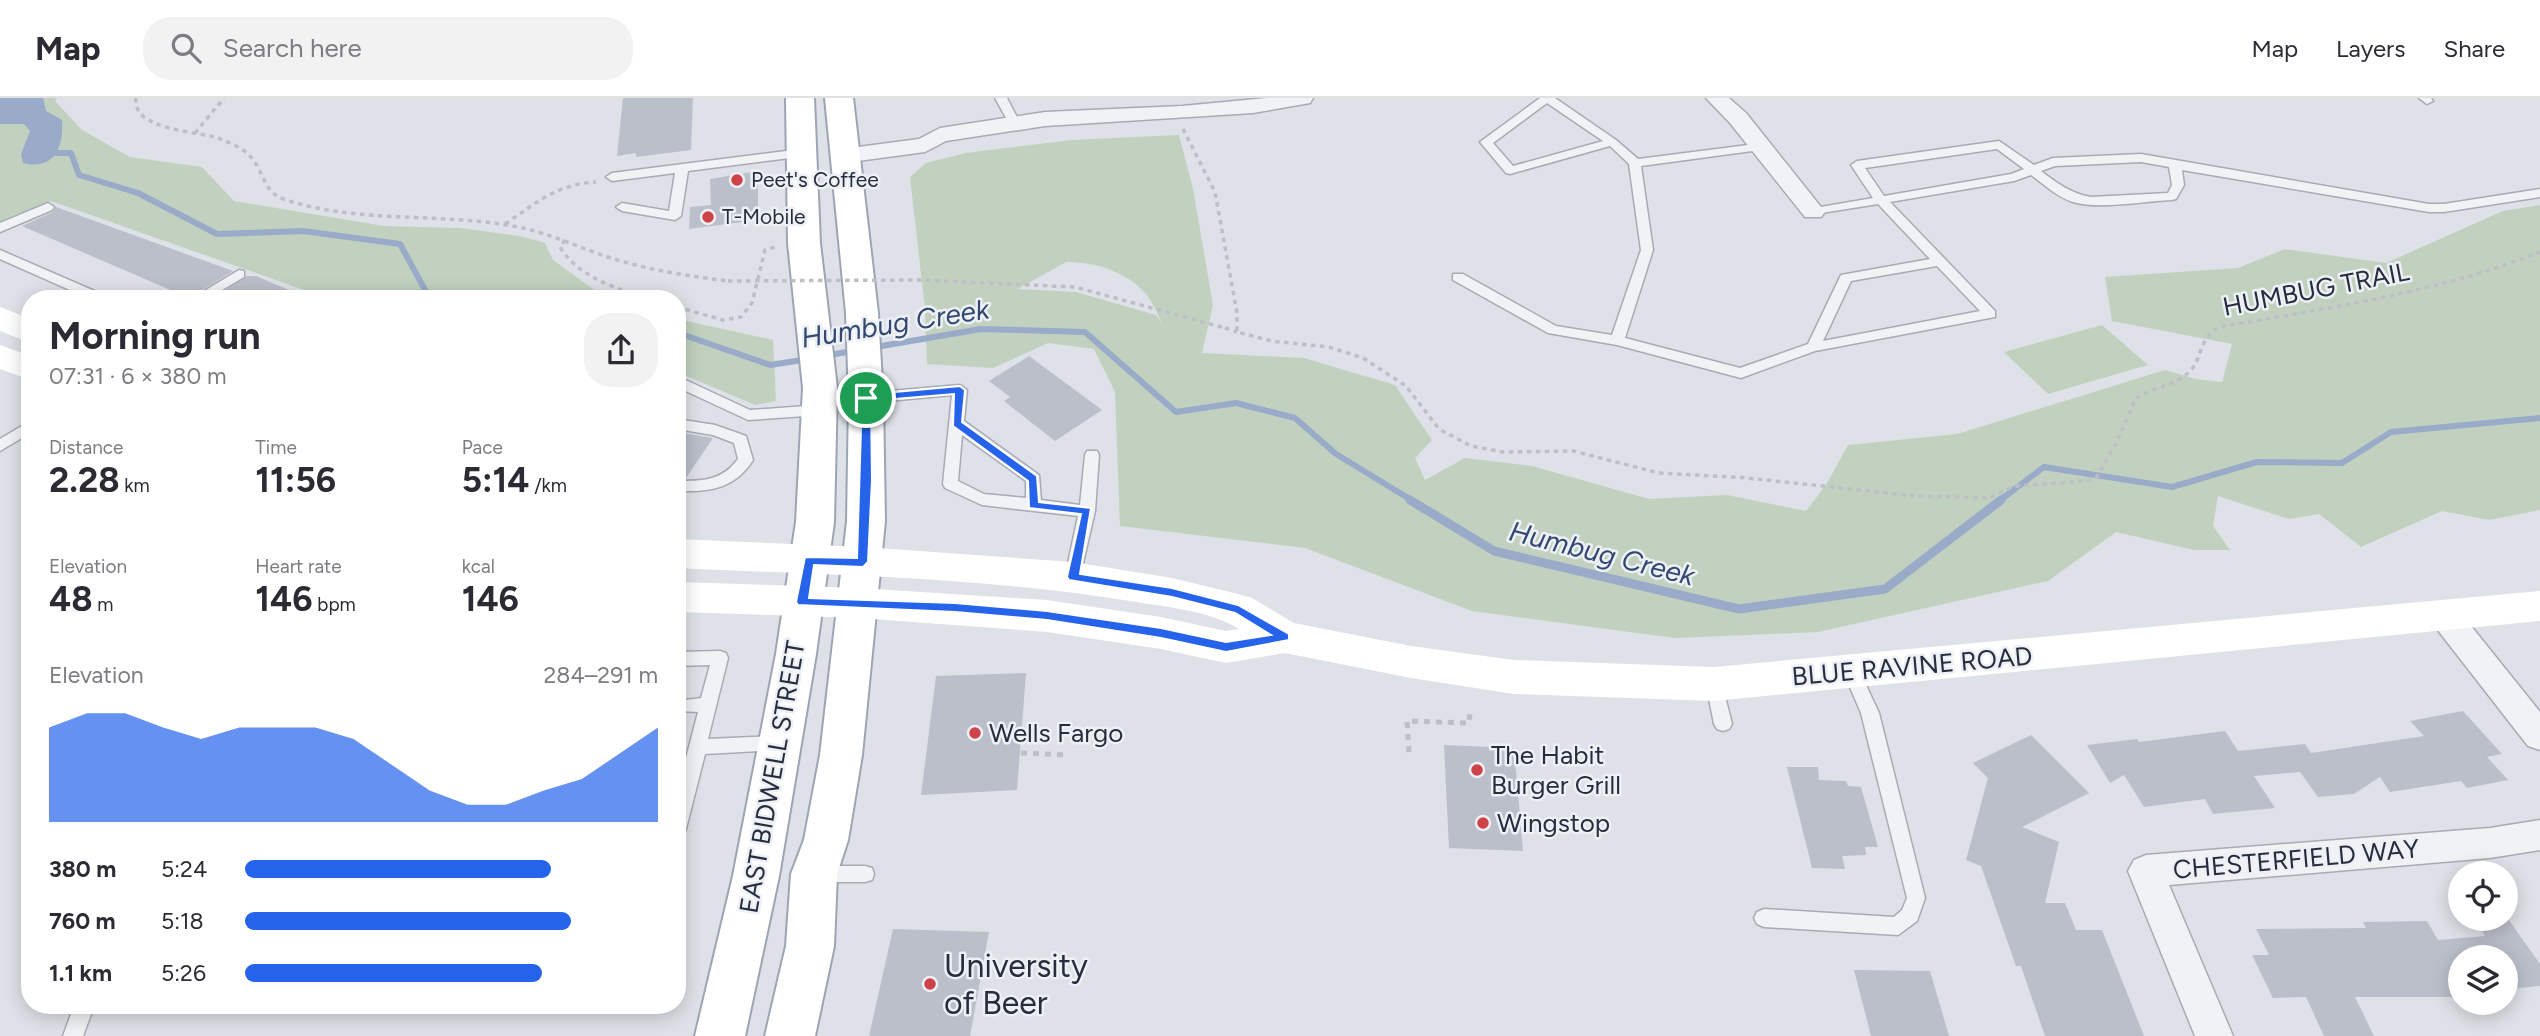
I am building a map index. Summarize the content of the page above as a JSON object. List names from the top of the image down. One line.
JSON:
{"streets":{"main road":["BLUE RAVINE ROAD","EAST BIDWELL STREET"],"street":["CHESTERFIELD WAY"],"path":["HUMBUG TRAIL"]},"crossings":[["BLUE RAVINE ROAD","EAST BIDWELL STREET"]],"water":["Humbug Creek"],"places":["Peet's Coffee","T-Mobile","Wells Fargo","The Habit Burger Grill","Wingstop","University of Beer"],"page":{"header":"Map","search":"Search here","nav":["Map","Layers","Share"],"heading":["Morning run","07:31 · 6 × 380 m"],"stats":[["Distance","2.28 km"],["Time","11:56"],["Pace","5:14 /km"],["Elevation","48 m"],["Heart rate","146 bpm"],["kcal","146"]],"chart":["Elevation","284–291 m"],"list":[{"name":"380 m","note":"5:24"},{"name":"760 m","note":"5:18"},{"name":"1.1 km","note":"5:26"}]}}
